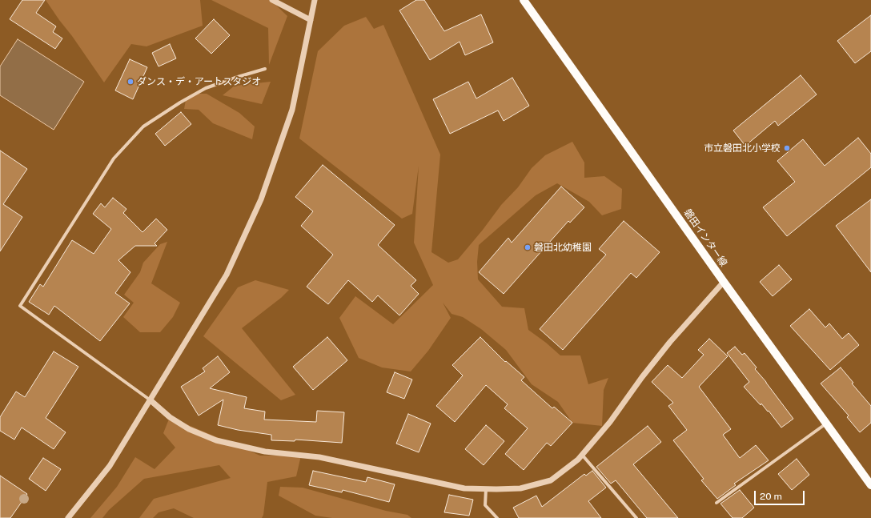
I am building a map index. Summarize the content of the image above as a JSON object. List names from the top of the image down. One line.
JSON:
{"streets":{"main road":["磐田インター線"]},"places":["ダンス・デ・アートスタジオ","市立磐田北小学校","磐田北幼稚園"],"scale_bar":"20 m"}
